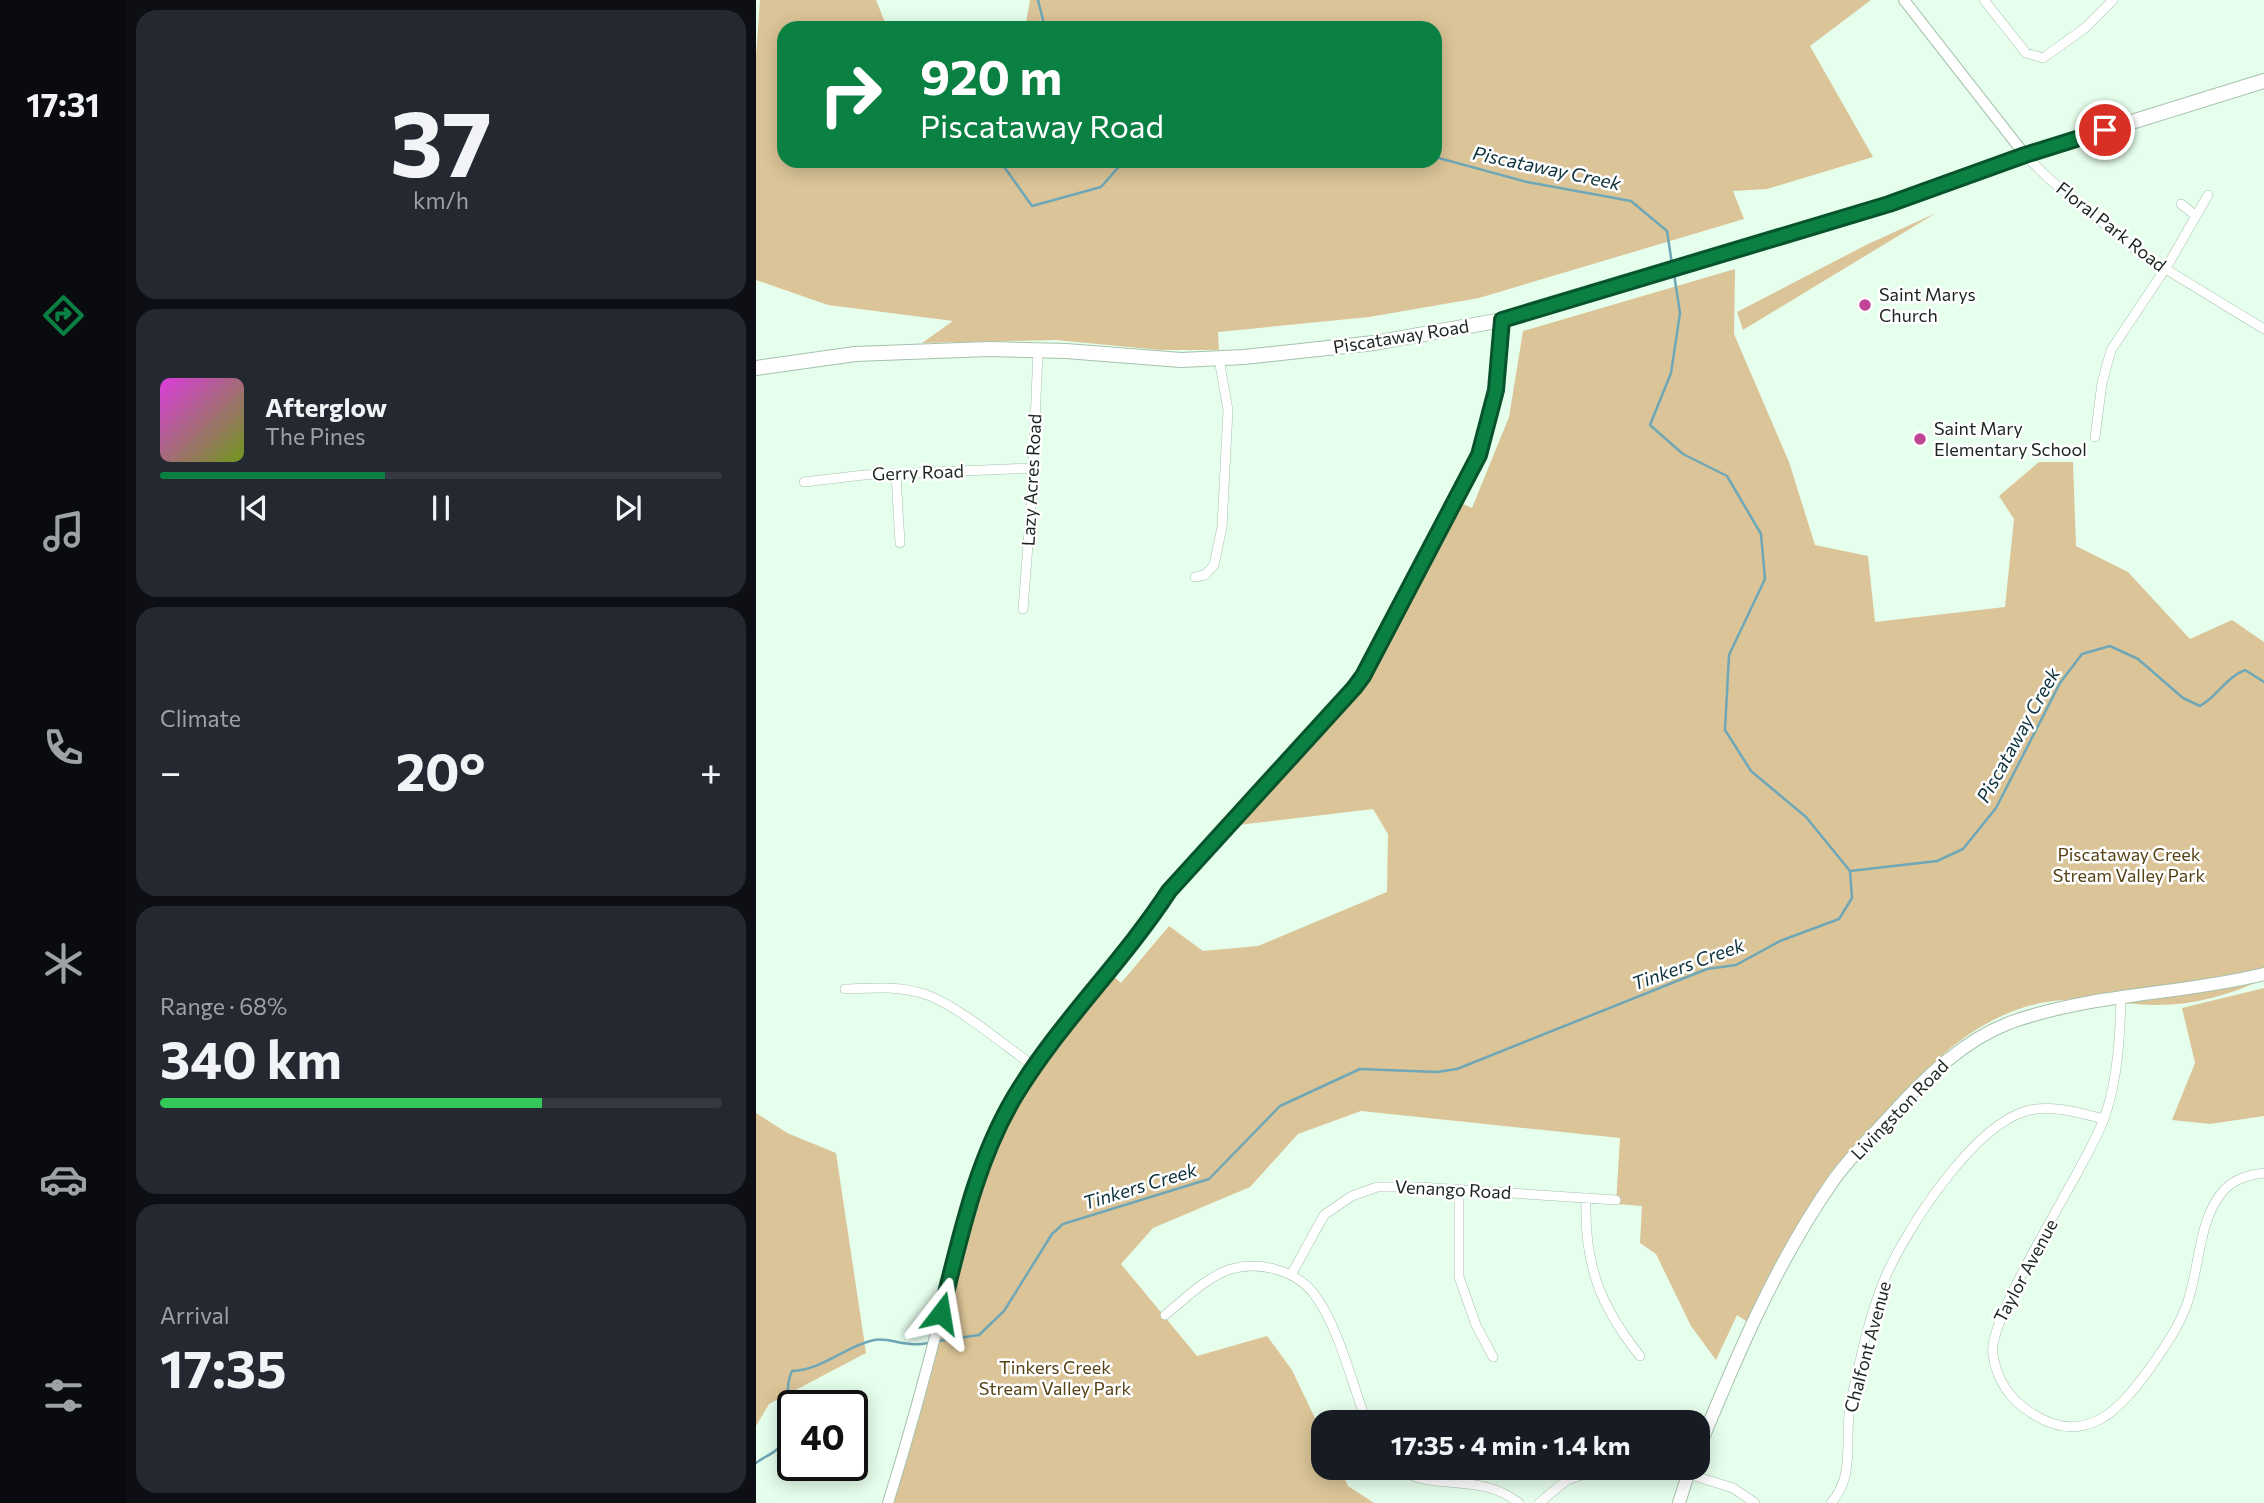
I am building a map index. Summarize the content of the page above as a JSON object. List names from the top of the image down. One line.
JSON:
{"streets":{"main road":["Piscataway Road","Livingston Road"],"street":["Floral Park Road","Gerry Road","Lazy Acres Road","Venango Road","Taylor Avenue","Chalfont Avenue"]},"crossings":[["Floral Park Road","Piscataway Road"],["Piscataway Road","Lazy Acres Road"],["Gerry Road","Lazy Acres Road"],["Livingston Road","Taylor Avenue"],["Taylor Avenue","Chalfont Avenue"]],"water":["Piscataway Creek","Tinkers Creek"],"parks":["Piscataway Creek Stream Valley Park","Tinkers Creek Stream Valley Park"],"places":["Saint Marys Church","Saint Mary Elementary School"],"page":{"tabs":"17:31","tile":[["37","km/h"],"Climate",["Range · 68%","340 km"],["Arrival","17:35"]],"turn":["920 m","Piscataway Road"],"song":["Afterglow","The Pines"],"heat":["−","20°","+"],"limit":"40","trip":"17:35 · 4 min · 1.4 km"}}
